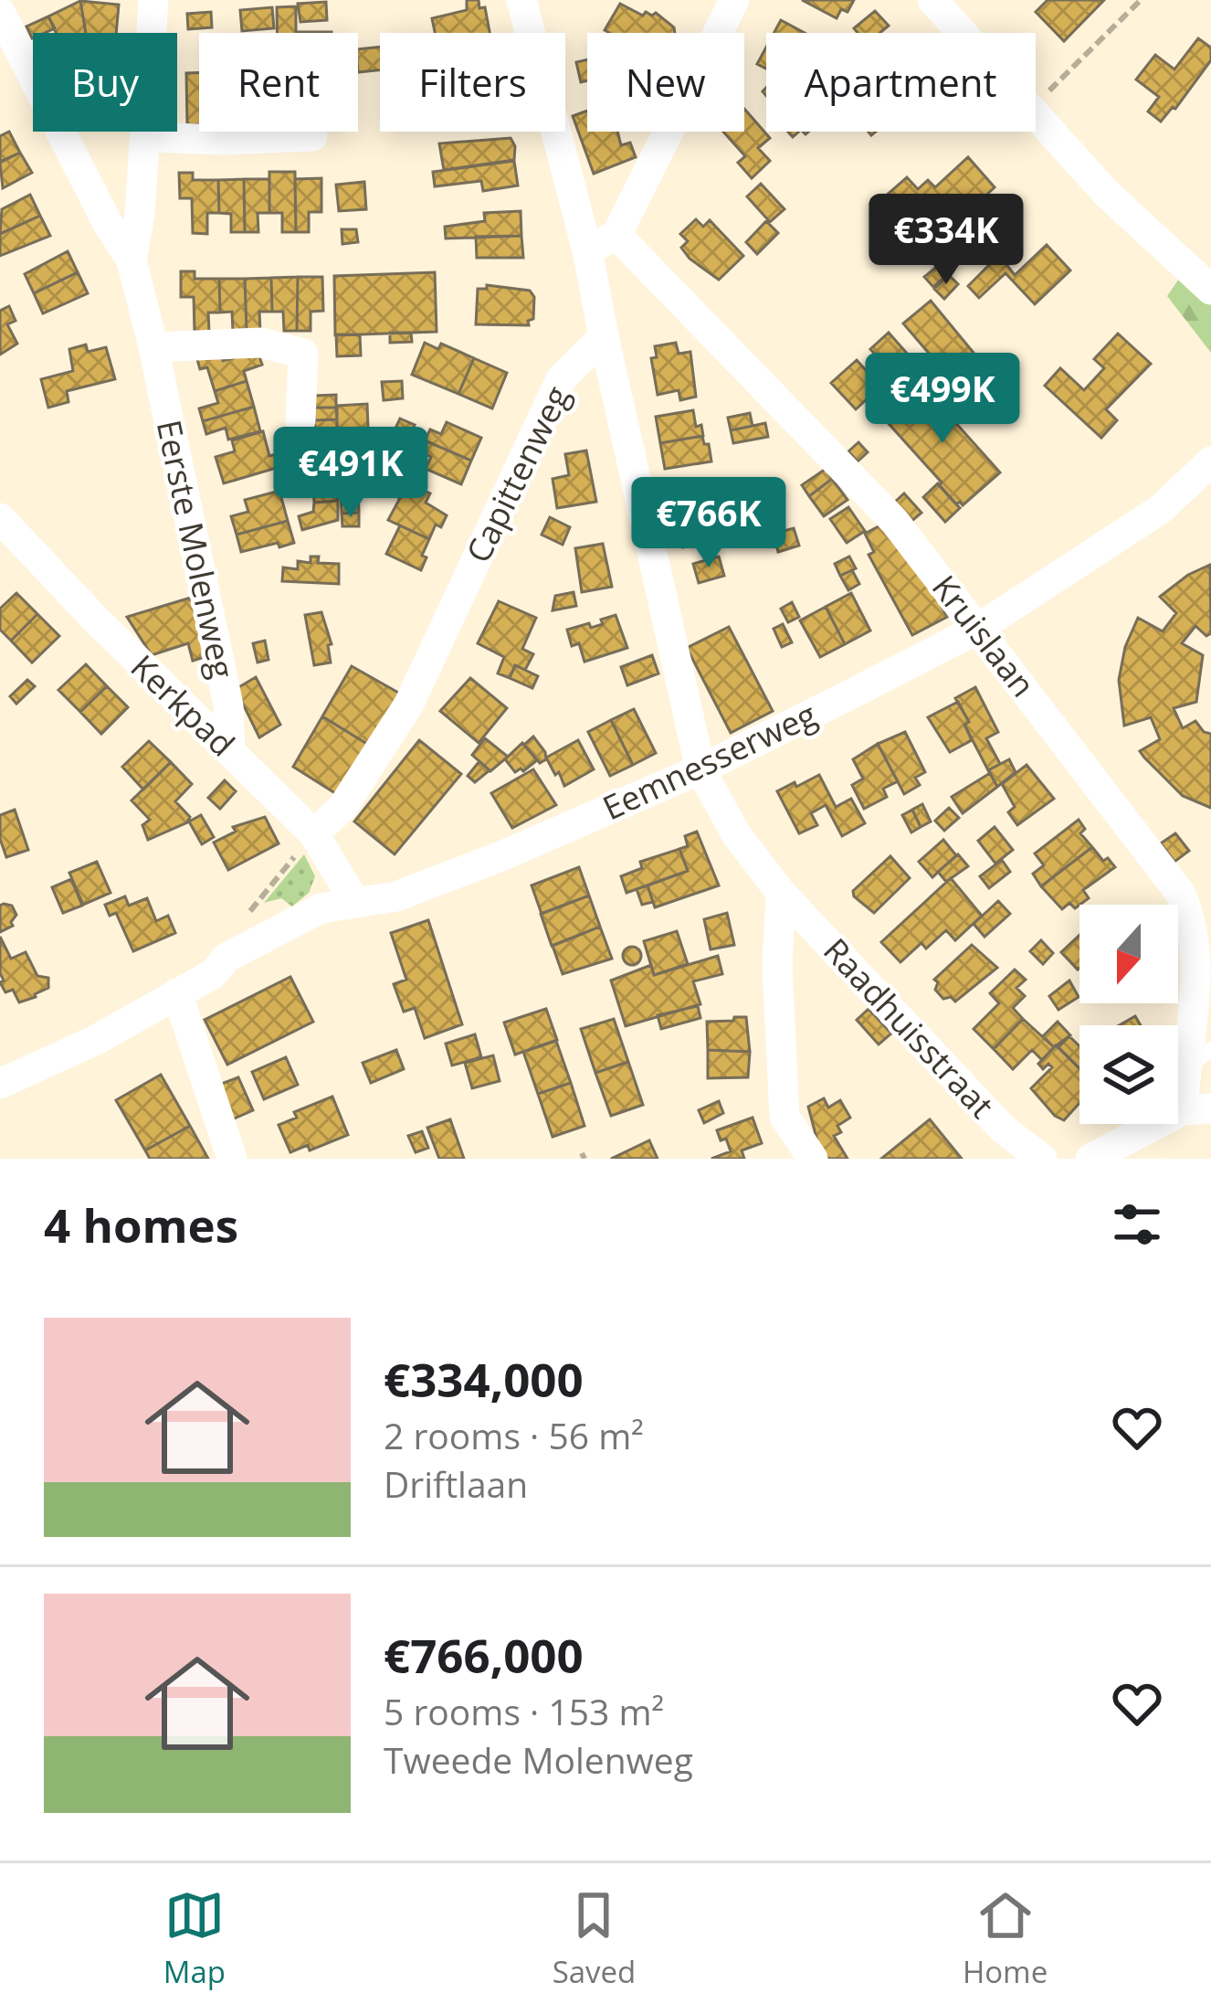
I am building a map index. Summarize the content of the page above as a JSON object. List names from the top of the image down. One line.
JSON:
{"streets":{"street":["Capittenweg","Eerste Molenweg","Kruislaan","Kerkpad","Eemnesserweg","Raadhuisstraat"]},"crossings":[["Capittenweg","Kerkpad"],["Capittenweg","Raadhuisstraat"],["Eerste Molenweg","Kerkpad"],["Kruislaan","Eemnesserweg"],["Kerkpad","Eemnesserweg"],["Eemnesserweg","Raadhuisstraat"]],"north":"bottom","page":{"chip":["Buy","Rent","Filters","New","Apartment"],"price":["€334K","€499K","€491K","€766K"],"heading":"4 homes","list":[{"name":"€334,000","note":"2 rooms · 56 m² · Driftlaan"},{"name":"€766,000","note":"5 rooms · 153 m² · Tweede Molenweg"}],"tabs":["Map","Saved","Home"]}}
